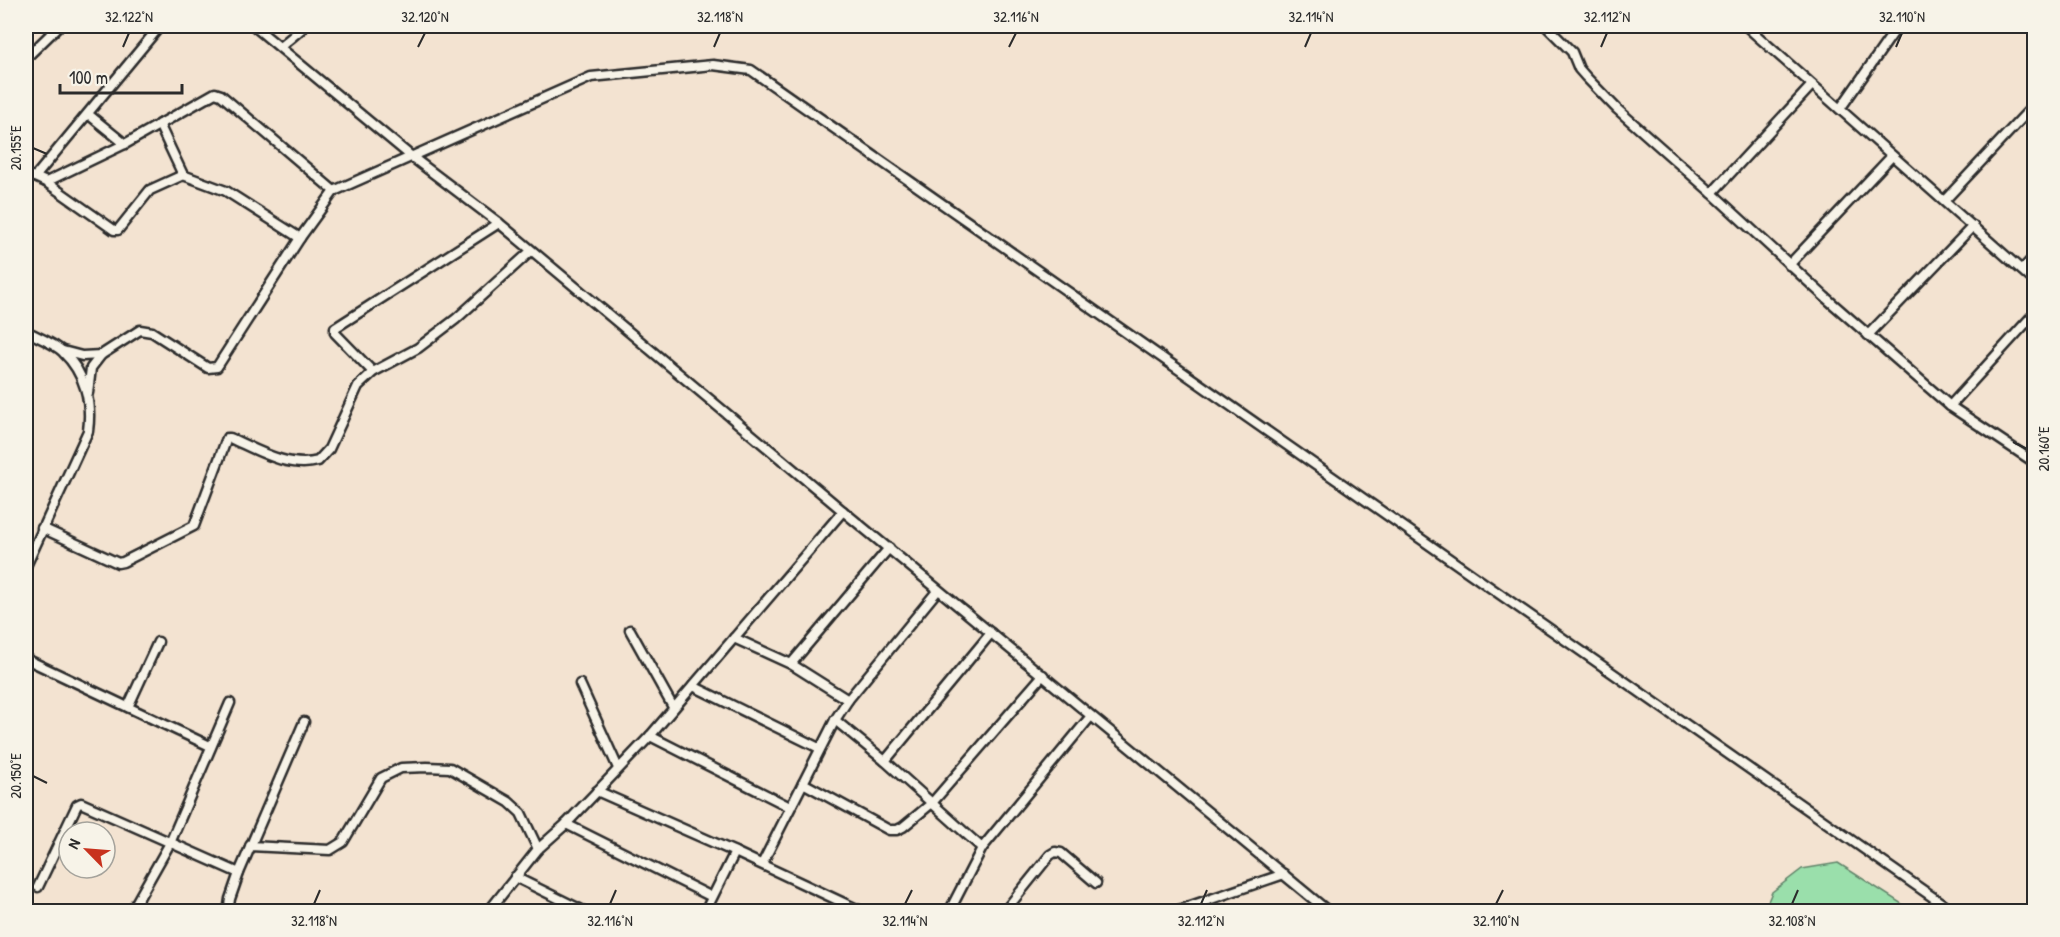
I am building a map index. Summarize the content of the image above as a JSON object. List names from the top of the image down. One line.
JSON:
{"scale_bar":"100 m","north":"top left","coordinates":["32.122°N","32.120°N","32.118°N","32.116°N","32.114°N","32.112°N","32.110°N","20.155°E","20.160°E","20.150°E","32.108°N"]}
